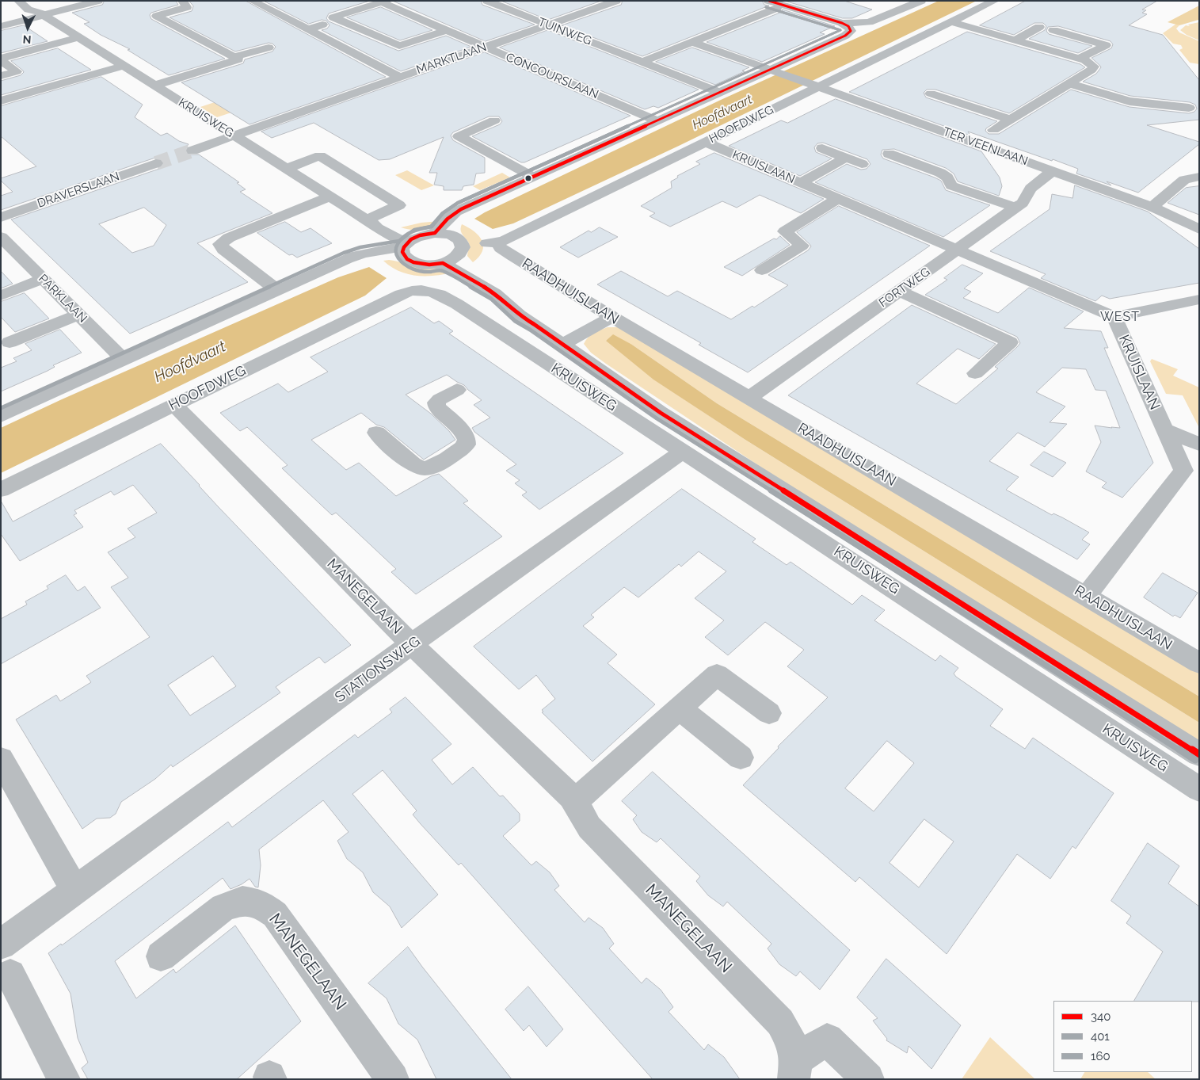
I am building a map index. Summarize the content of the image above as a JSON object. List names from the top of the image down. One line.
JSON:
{"streets":{"street":["TUINWEG","MARKTLAAN","CONCOURSLAAN","KRUISWEG","HOOFDWEG","TER VEENLAAN","KRUISLAAN","DRAVERSLAAN","FORTWEG","RAADHUISLAAN","PARKLAAN","MANEGELAAN","STATIONSWEG"]},"crossings":[["TUINWEG","MARKTLAAN"],["MARKTLAAN","CONCOURSLAAN"],["MARKTLAAN","KRUISWEG"],["KRUISWEG","HOOFDWEG"],["KRUISWEG","STATIONSWEG"],["HOOFDWEG","TER VEENLAAN"],["HOOFDWEG","KRUISLAAN"],["HOOFDWEG","RAADHUISLAAN"],["HOOFDWEG","MANEGELAAN"],["TER VEENLAAN","FORTWEG"],["KRUISLAAN","FORTWEG"],["KRUISLAAN","RAADHUISLAAN"],["FORTWEG","RAADHUISLAAN"],["MANEGELAAN","STATIONSWEG"]],"districts":["WEST"],"water":["Hoofdvaart"],"lines":["transit line 340","transit line 401","transit line 160"],"legend":["340","401","160"],"north":"bottom"}
